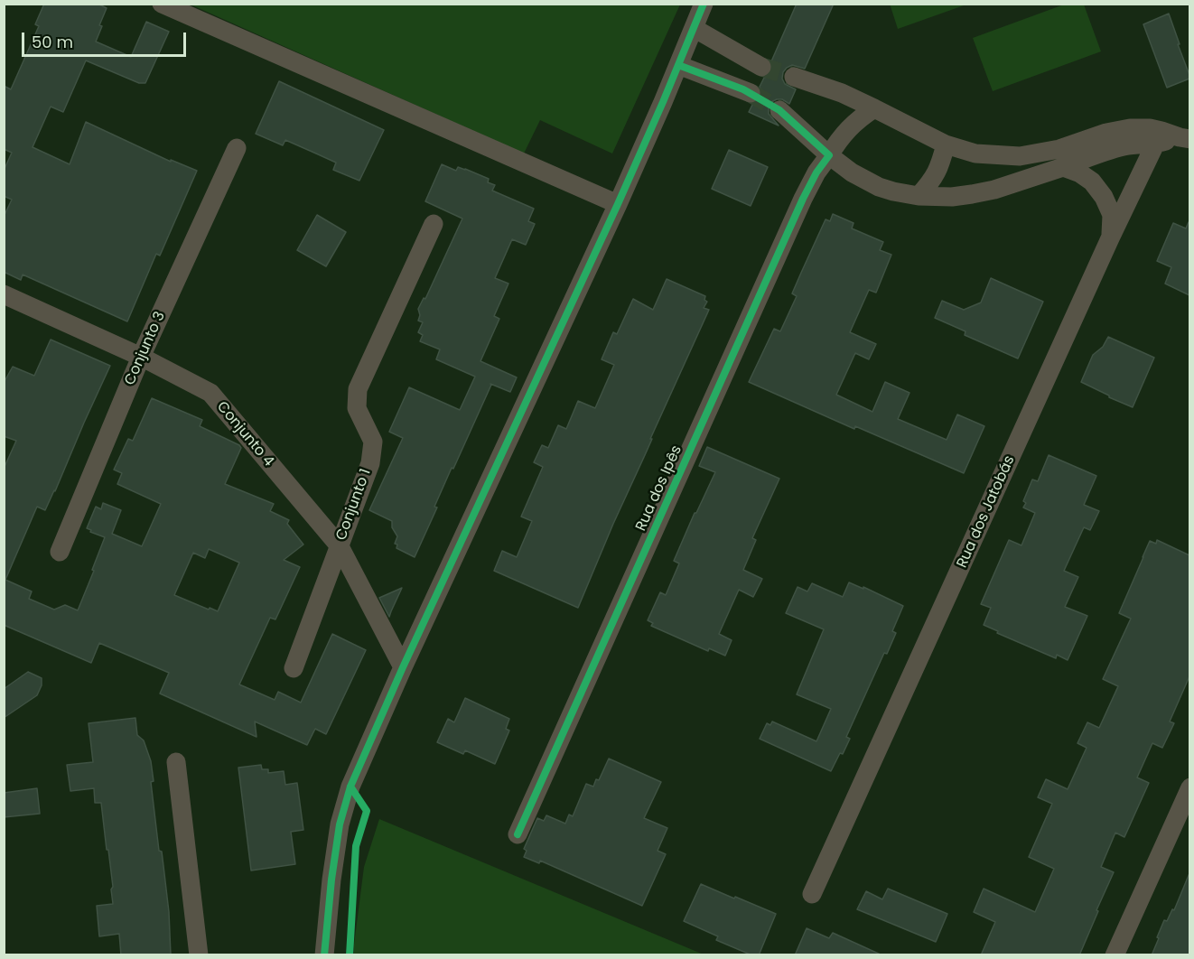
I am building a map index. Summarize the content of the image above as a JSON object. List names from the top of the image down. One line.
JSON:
{"streets":{"street":["Conjunto 3","Conjunto 4","Rua dos Ipês","Conjunto 1","Rua dos Jatobás"]},"crossings":[["Conjunto 3","Conjunto 4"],["Conjunto 4","Conjunto 1"]],"scale_bar":"50 m"}
